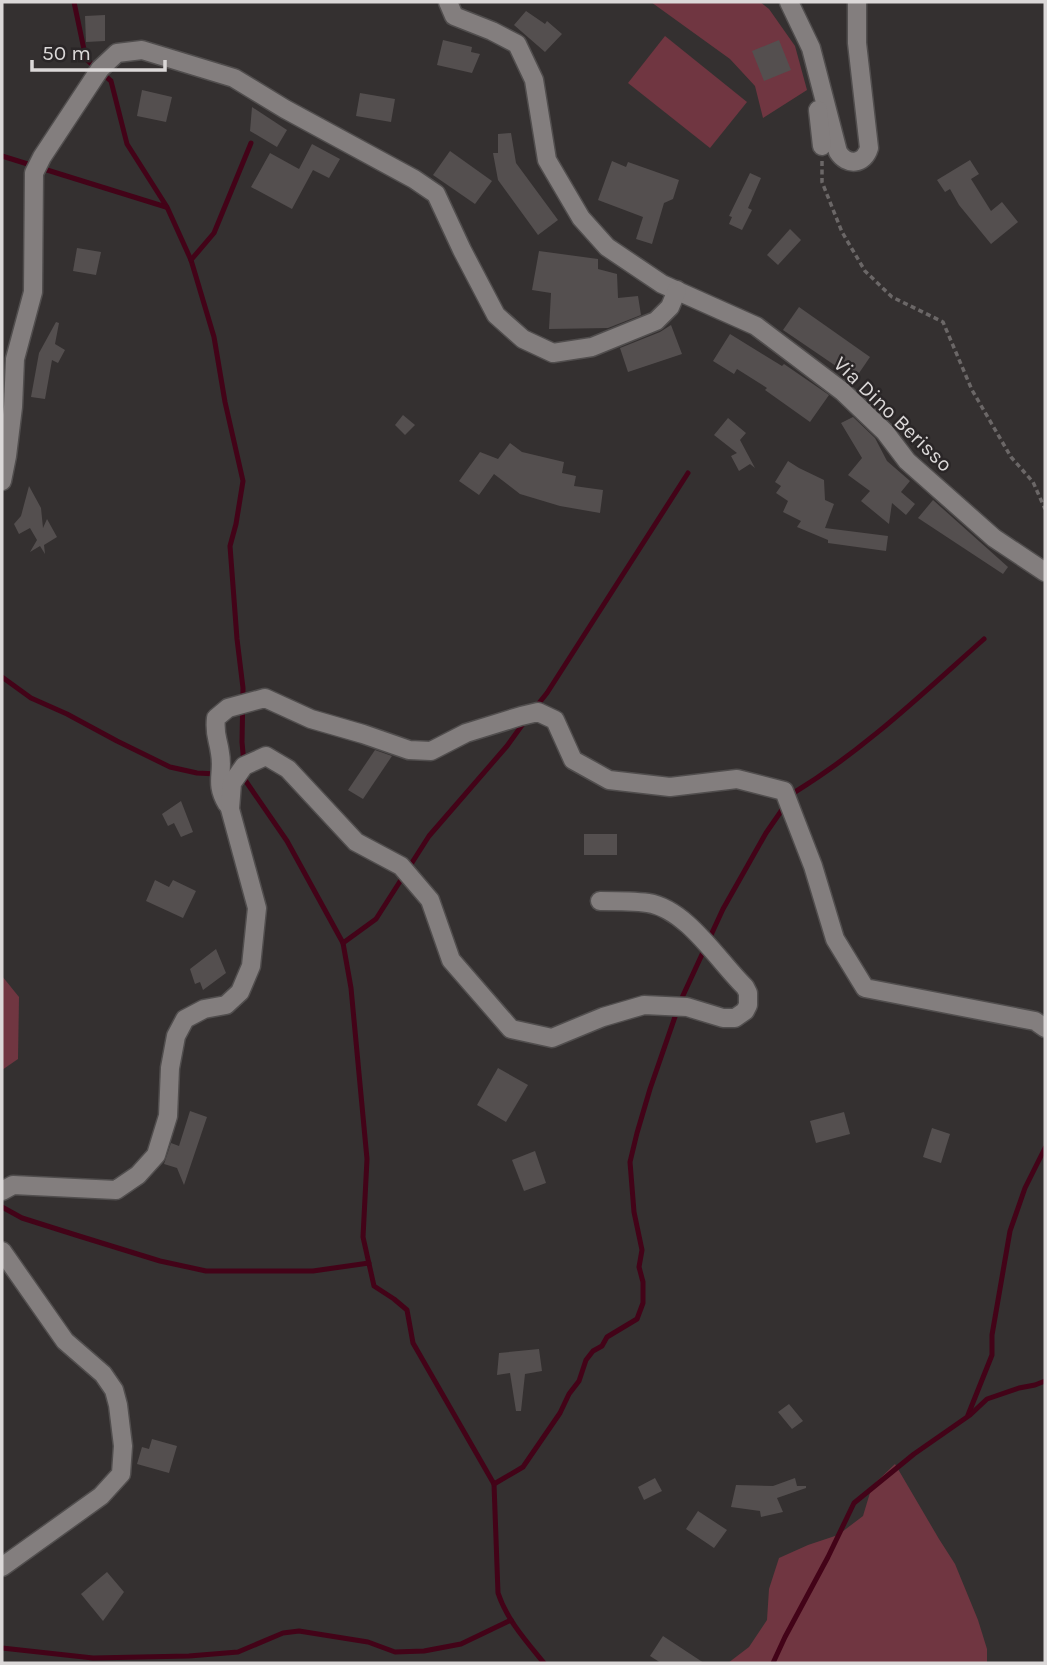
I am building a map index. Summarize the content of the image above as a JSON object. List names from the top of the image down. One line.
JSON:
{"streets":{"street":["Via Dino Berisso"]},"scale_bar":"50 m"}
